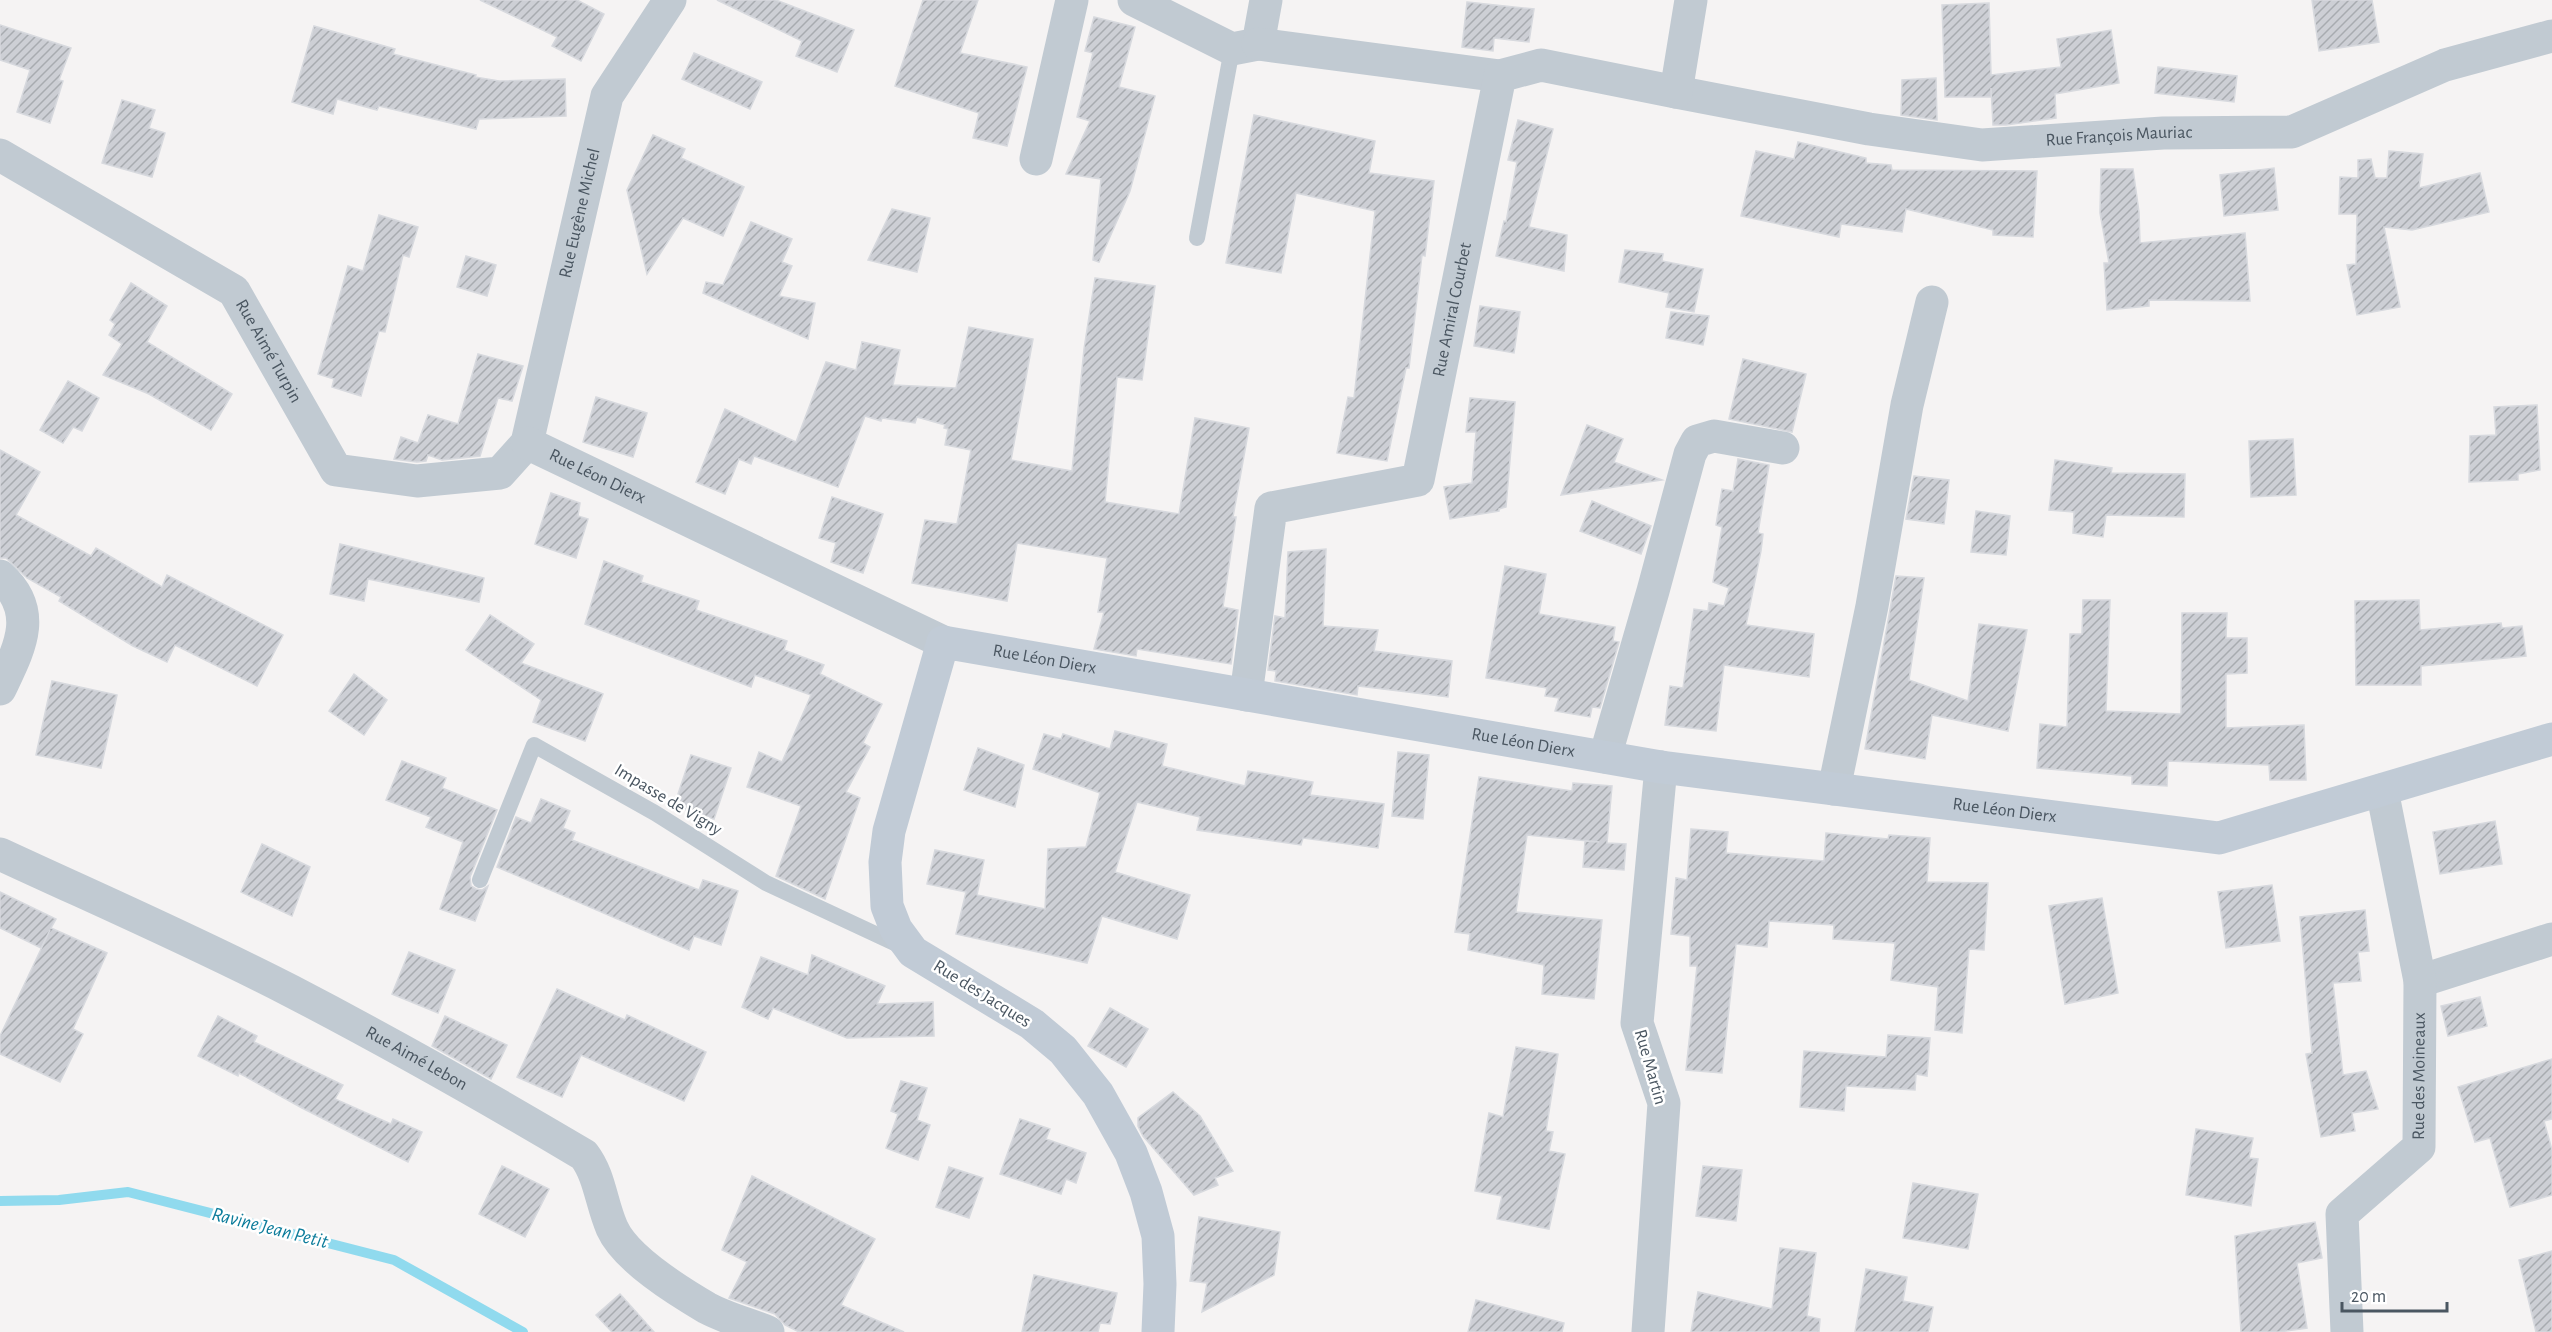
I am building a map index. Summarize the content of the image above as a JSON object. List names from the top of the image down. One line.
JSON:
{"streets":{"street":["Rue François Mauriac","Rue Eugène Michel","Rue Amiral Courbet","Rue Aimé Turpin","Rue Léon Dierx","Rue des Jacques","Rue Aimé Lebon","Rue Martin","Rue des Moineaux"],"lane":["Impasse de Vigny"]},"crossings":[["Rue Eugène Michel","Rue Aimé Turpin"],["Rue Eugène Michel","Rue Léon Dierx"],["Rue Amiral Courbet","Rue Léon Dierx"],["Rue Aimé Turpin","Rue Léon Dierx"],["Rue Léon Dierx","Rue des Jacques"],["Rue Léon Dierx","Rue Martin"],["Rue Léon Dierx","Rue des Moineaux"],["Impasse de Vigny","Rue des Jacques"]],"water":["Ravine Jean Petit"],"scale_bar":"20 m"}
